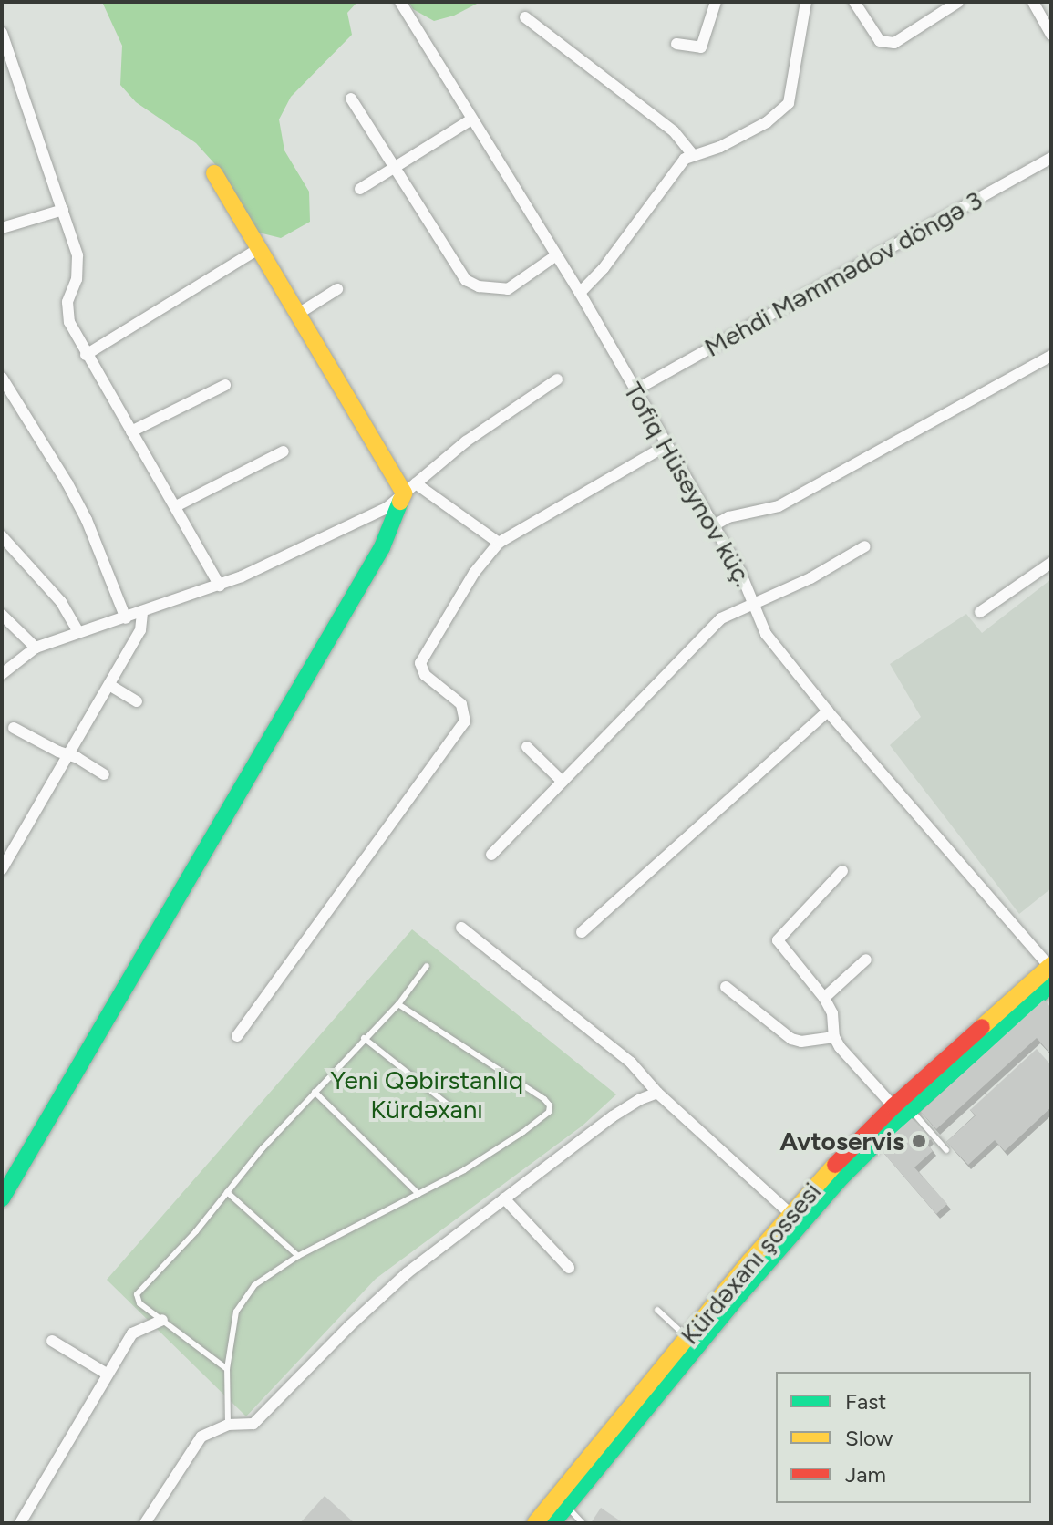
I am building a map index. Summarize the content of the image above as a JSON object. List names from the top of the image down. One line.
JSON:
{"streets":{"main road":["Kürdəxanı şossesi"],"street":["Mehdi Məmmədov döngə 3","Tofiq Hüseynov küç."]},"crossings":[["Mehdi Məmmədov döngə 3","Tofiq Hüseynov küç."],["Tofiq Hüseynov küç.","Kürdəxanı şossesi"]],"parks":["Yeni Qəbirstanlıq Kürdəxanı"],"places":["Avtoservis"],"legend":["Fast","Slow","Jam"]}
